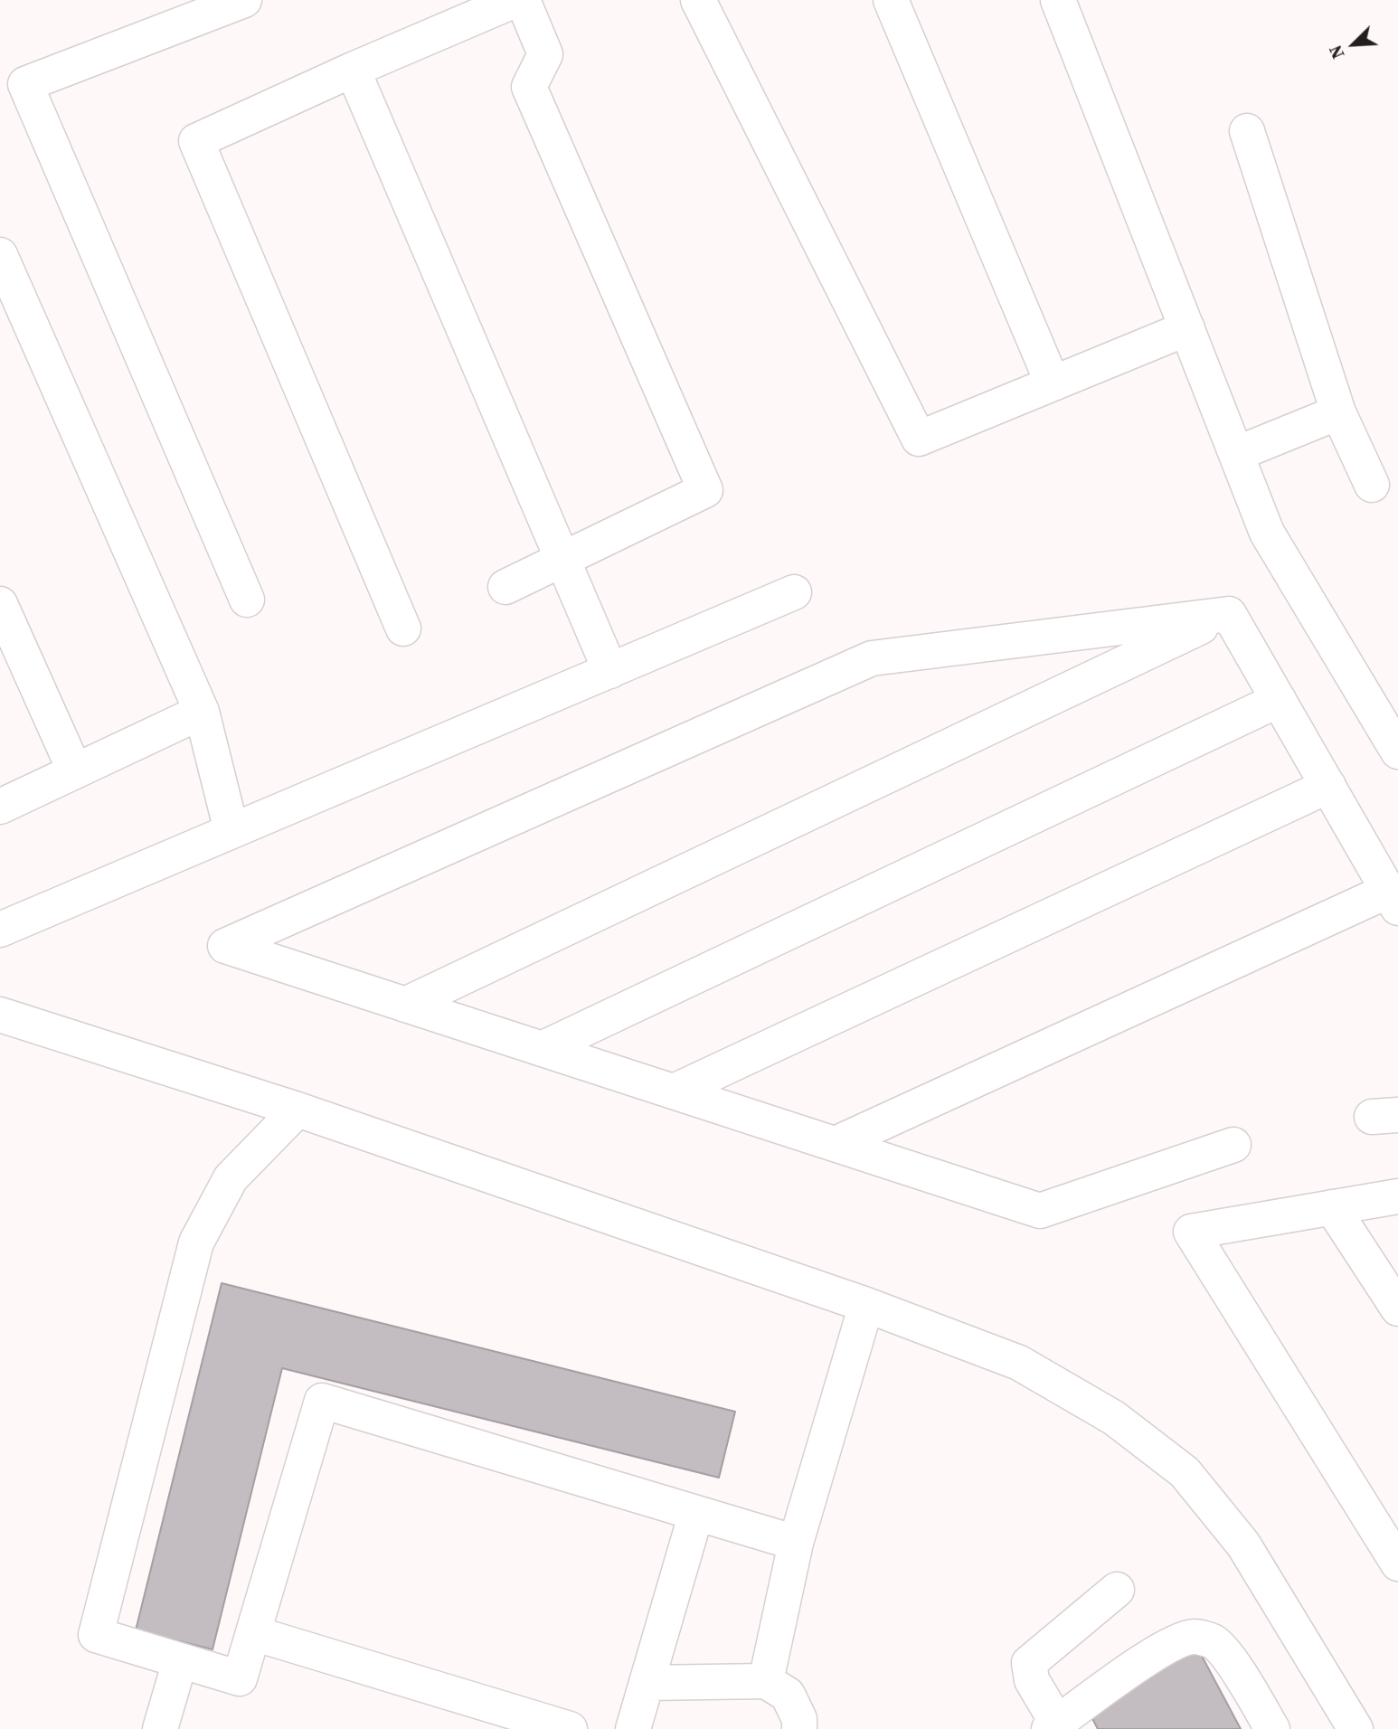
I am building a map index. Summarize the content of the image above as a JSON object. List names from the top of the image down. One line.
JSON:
{"north":"bottom left"}
